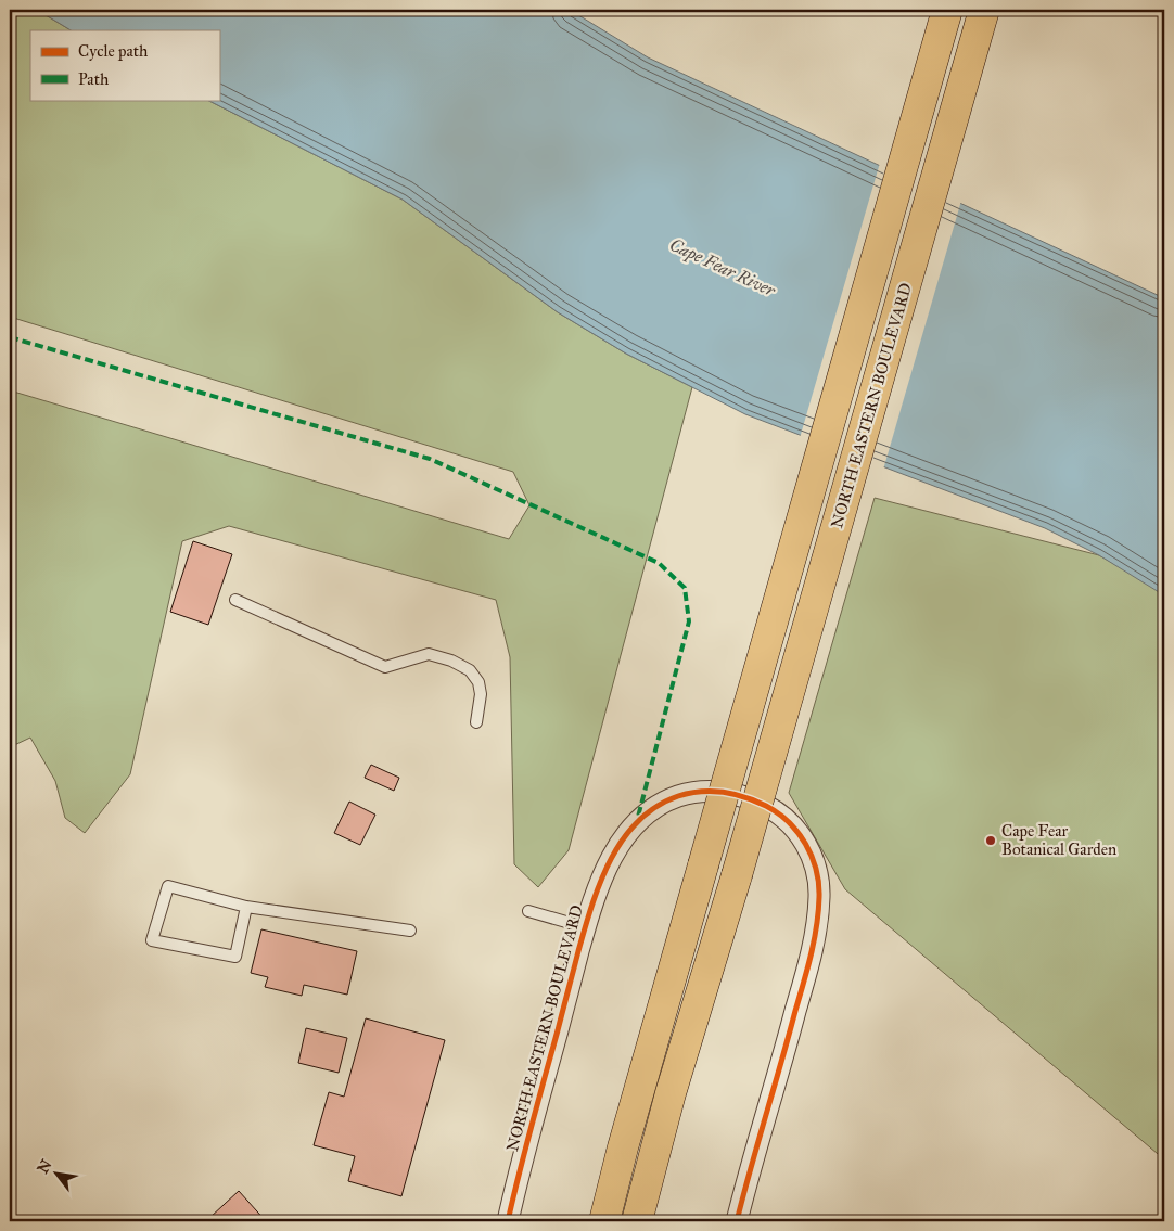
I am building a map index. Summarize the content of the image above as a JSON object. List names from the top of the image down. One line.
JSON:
{"streets":{"highway":["NORTH EASTERN BOULEVARD"]},"water":["Cape Fear River"],"places":["Cape Fear Botanical Garden"],"legend":["Cycle path","Path"],"north":"top left"}
